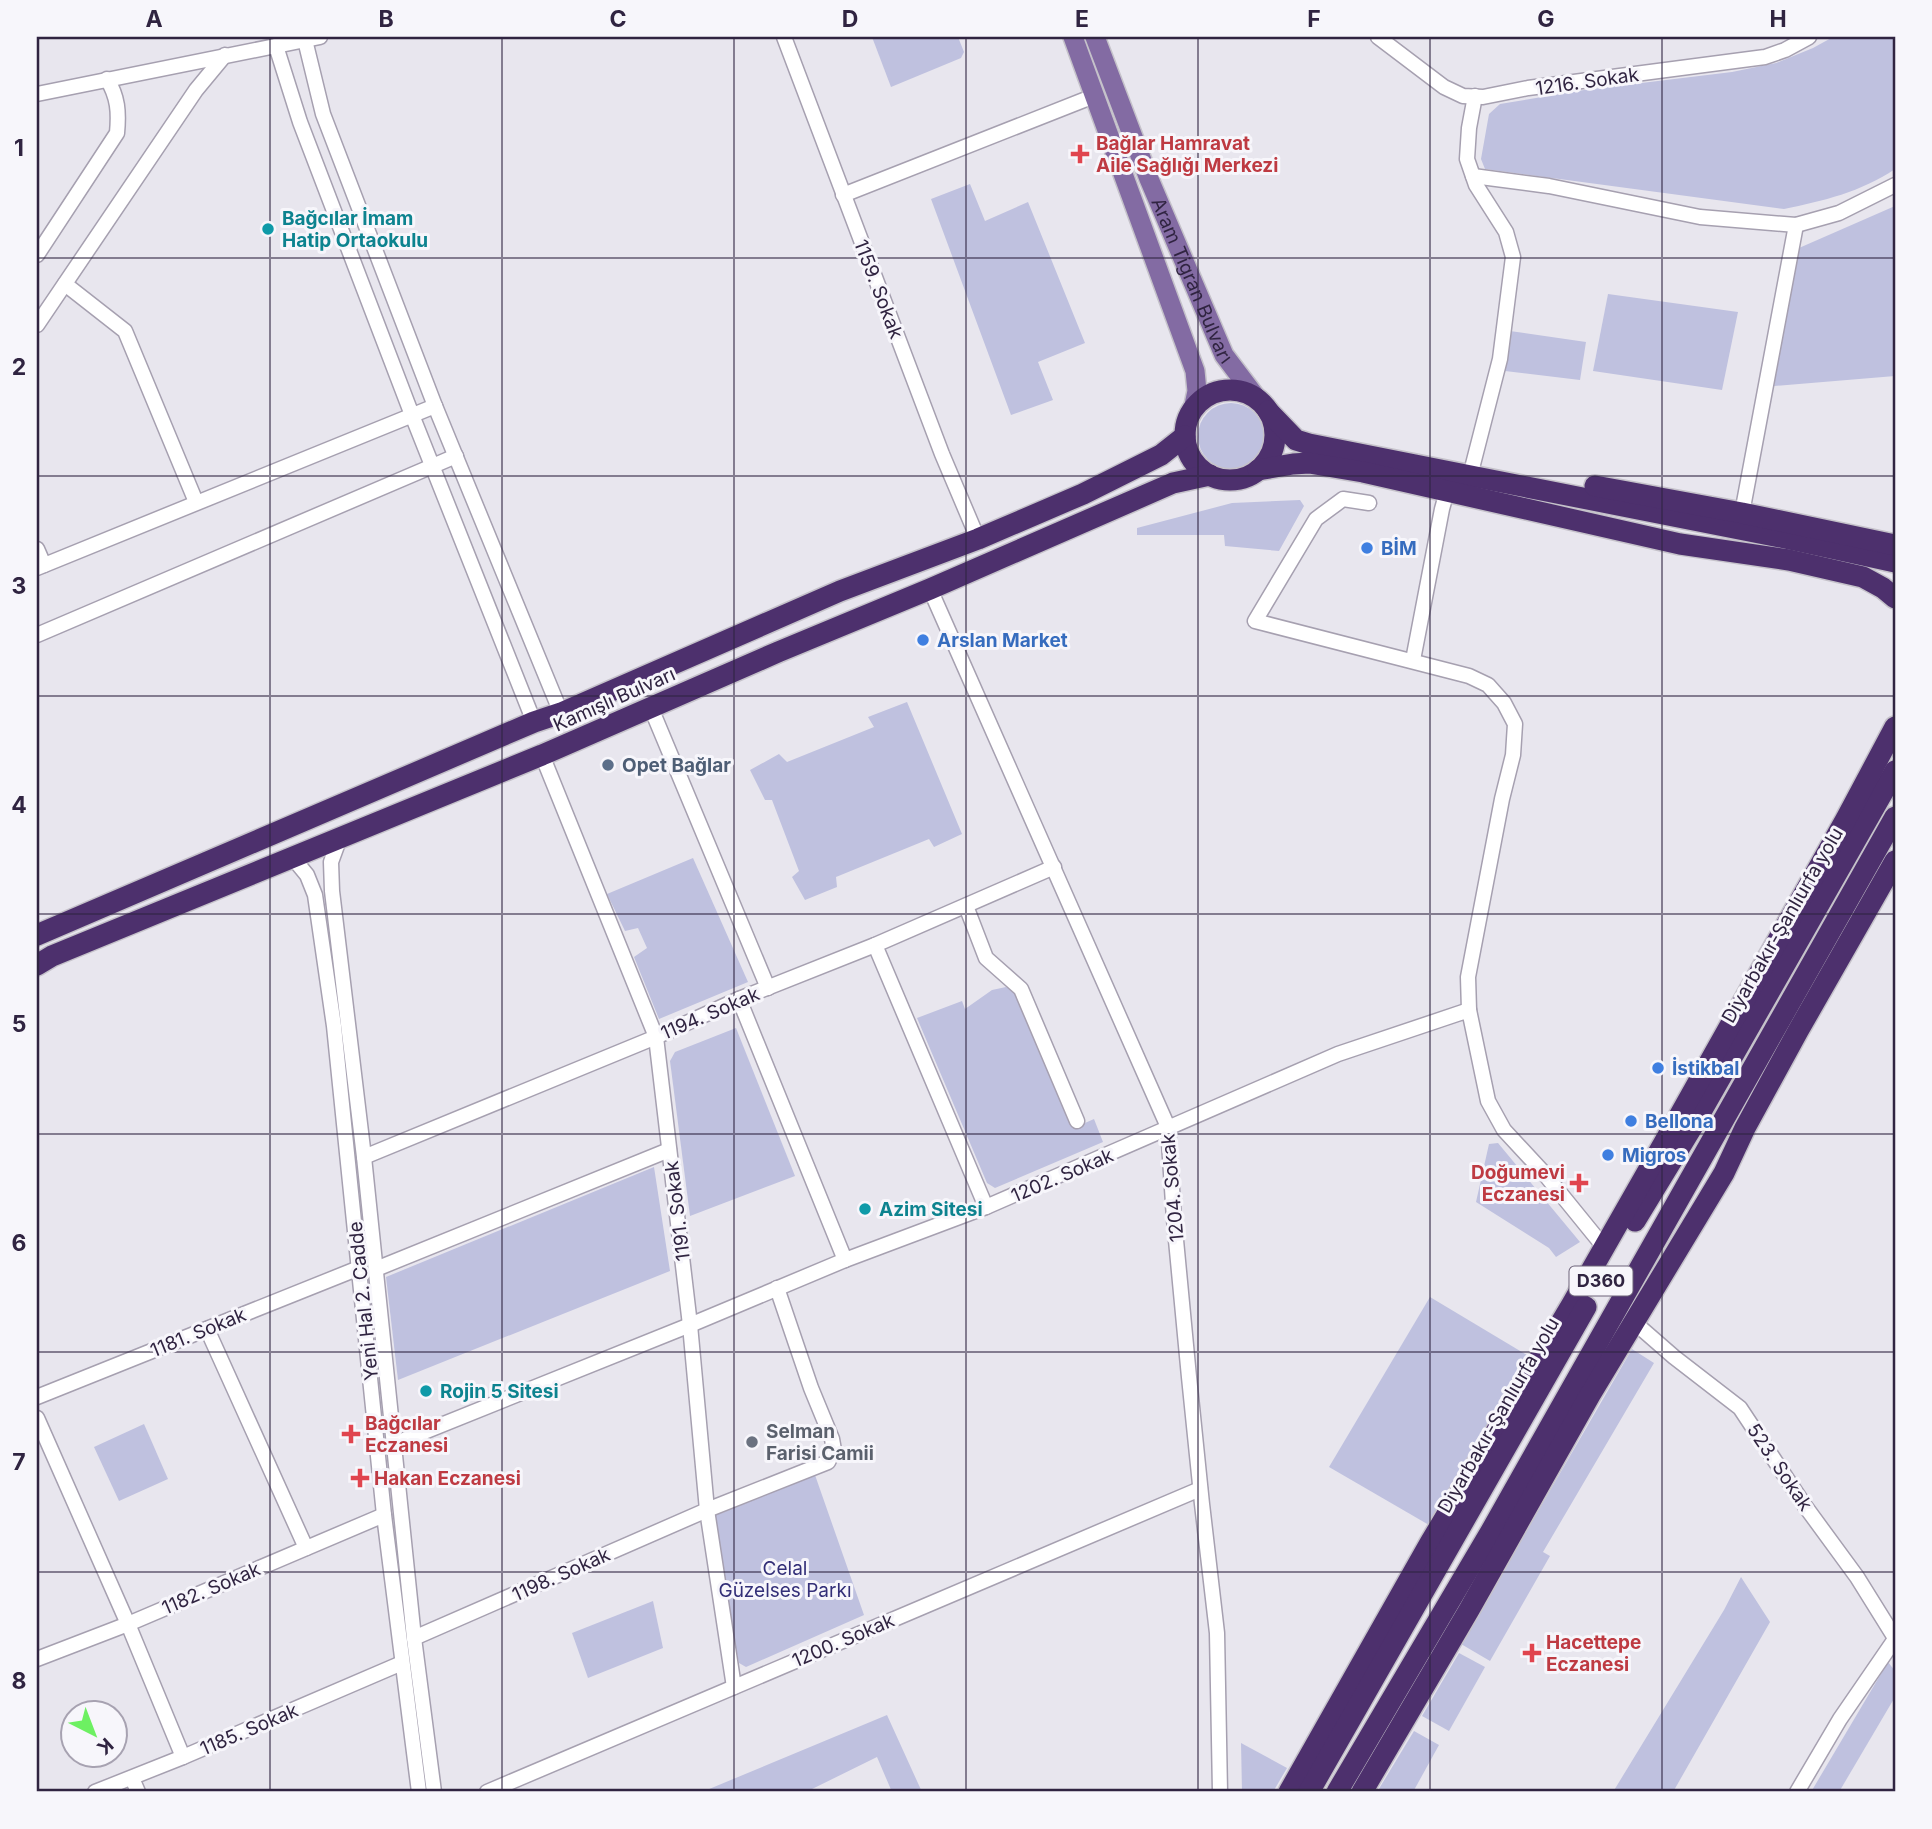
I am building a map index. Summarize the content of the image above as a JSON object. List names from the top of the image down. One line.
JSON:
{"streets":{"highway":["Kamışlı Bulvarı","Diyarbakır-Şanlıurfa yolu","D360"],"main road":["Aram Tigran Bulvarı"],"street":["1216. Sokak","1159. Sokak","1194. Sokak","1202. Sokak","1204. Sokak","1191. Sokak","Yeni Hal 2. Cadde","1181. Sokak","523. Sokak","1198. Sokak","1182. Sokak","1200. Sokak","1185. Sokak"]},"crossings":[["Aram Tigran Bulvarı","Kamışlı Bulvarı"],["1159. Sokak","Kamışlı Bulvarı"],["Kamışlı Bulvarı","1204. Sokak"],["Kamışlı Bulvarı","1191. Sokak"],["Kamışlı Bulvarı","Yeni Hal 2. Cadde"],["1194. Sokak","1204. Sokak"],["1194. Sokak","1191. Sokak"],["1202. Sokak","1204. Sokak"],["1202. Sokak","1191. Sokak"],["1202. Sokak","1198. Sokak"],["1204. Sokak","1200. Sokak"],["1191. Sokak","1198. Sokak"],["1191. Sokak","1200. Sokak"],["Yeni Hal 2. Cadde","1181. Sokak"],["Yeni Hal 2. Cadde","1182. Sokak"],["Yeni Hal 2. Cadde","1185. Sokak"]],"parks":["Celal Güzelses Parkı"],"places":{"health":["Bağlar Hamravat Aile Sağlığı Merkezi","Doğumevi Eczanesi","Bağcılar Eczanesi","Hakan Eczanesi","Hacettepe Eczanesi"],"other":["Bağcılar İmam Hatip Ortaokulu","BİM","Arslan Market","Opet Bağlar","İstikbal","Bellona","Migros","Azim Sitesi","Rojin 5 Sitesi","Selman Farisi Camii"]},"north":"bottom right","grid":{"columns":["A","B","C","D","E","F","G","H"],"rows":["1","2","3","4","5","6","7","8"]}}
